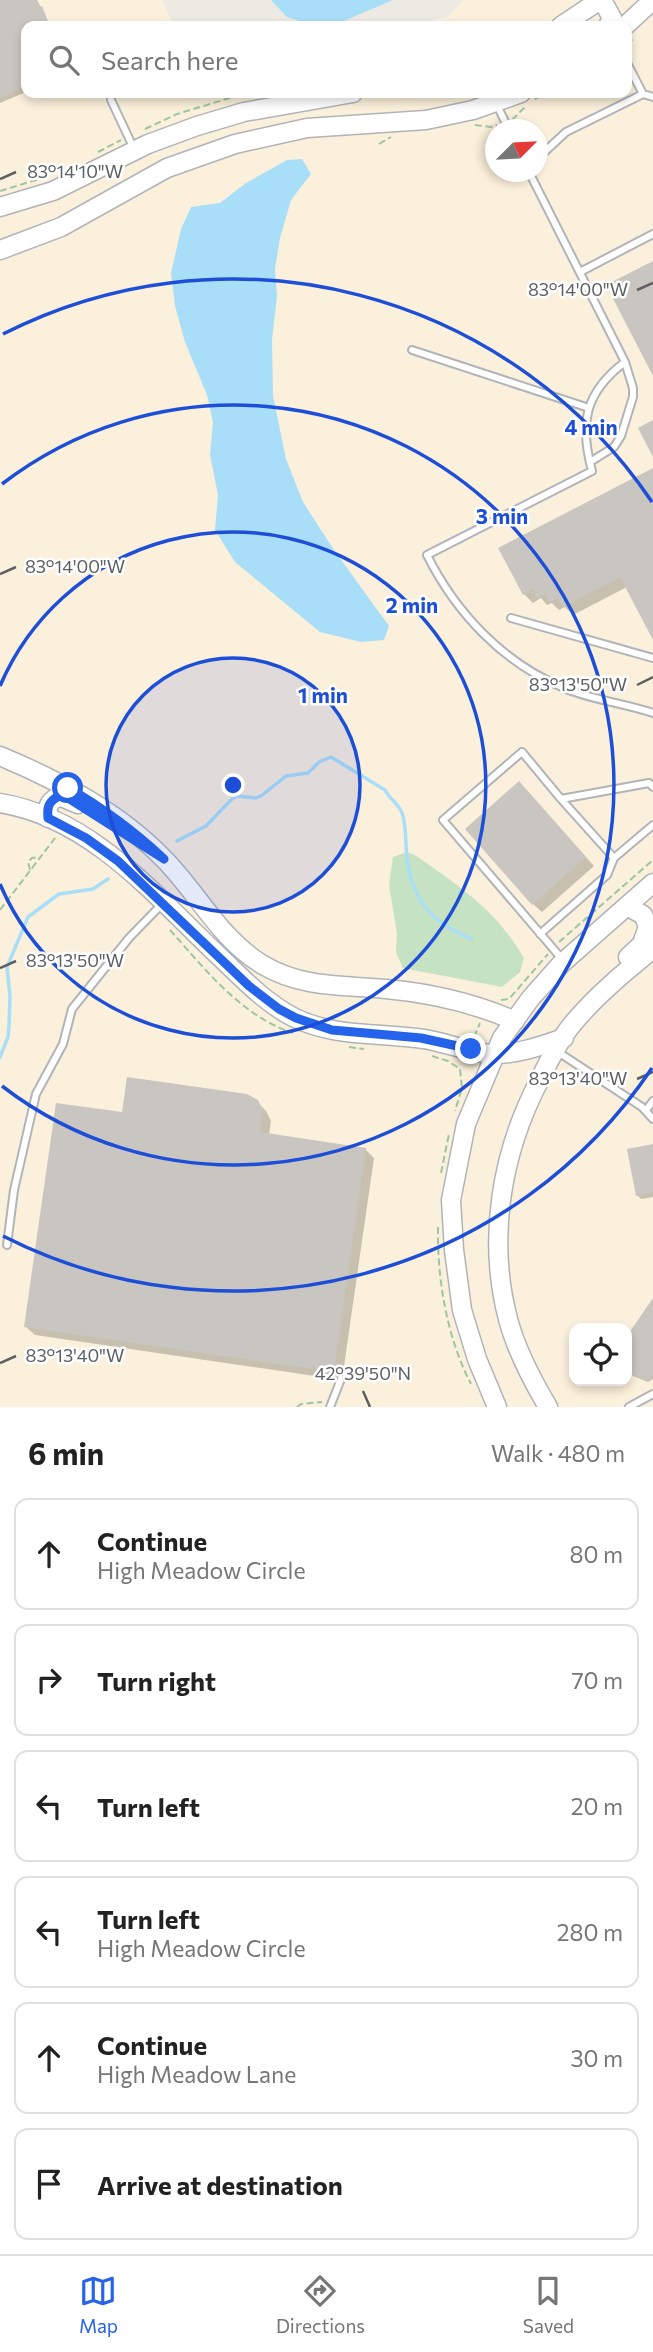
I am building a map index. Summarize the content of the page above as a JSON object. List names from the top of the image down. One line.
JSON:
{"north":"top right","page":{"search":"Search here","heading":["6 min","Walk · 480 m"],"list":[["Continue","High Meadow Circle","80 m"],["Turn right","70 m"],["Turn left","20 m"],["Turn left","High Meadow Circle","280 m"],["Continue","High Meadow Lane","30 m"],"Arrive at destination"],"nav":["Map","Directions","Saved"]},"coordinates":["83°14'10\"W","83°14'00\"W","83°13'50\"W","83°13'40\"W","42°39'50\"N"],"rings":["4 min","3 min","2 min","1 min"]}
